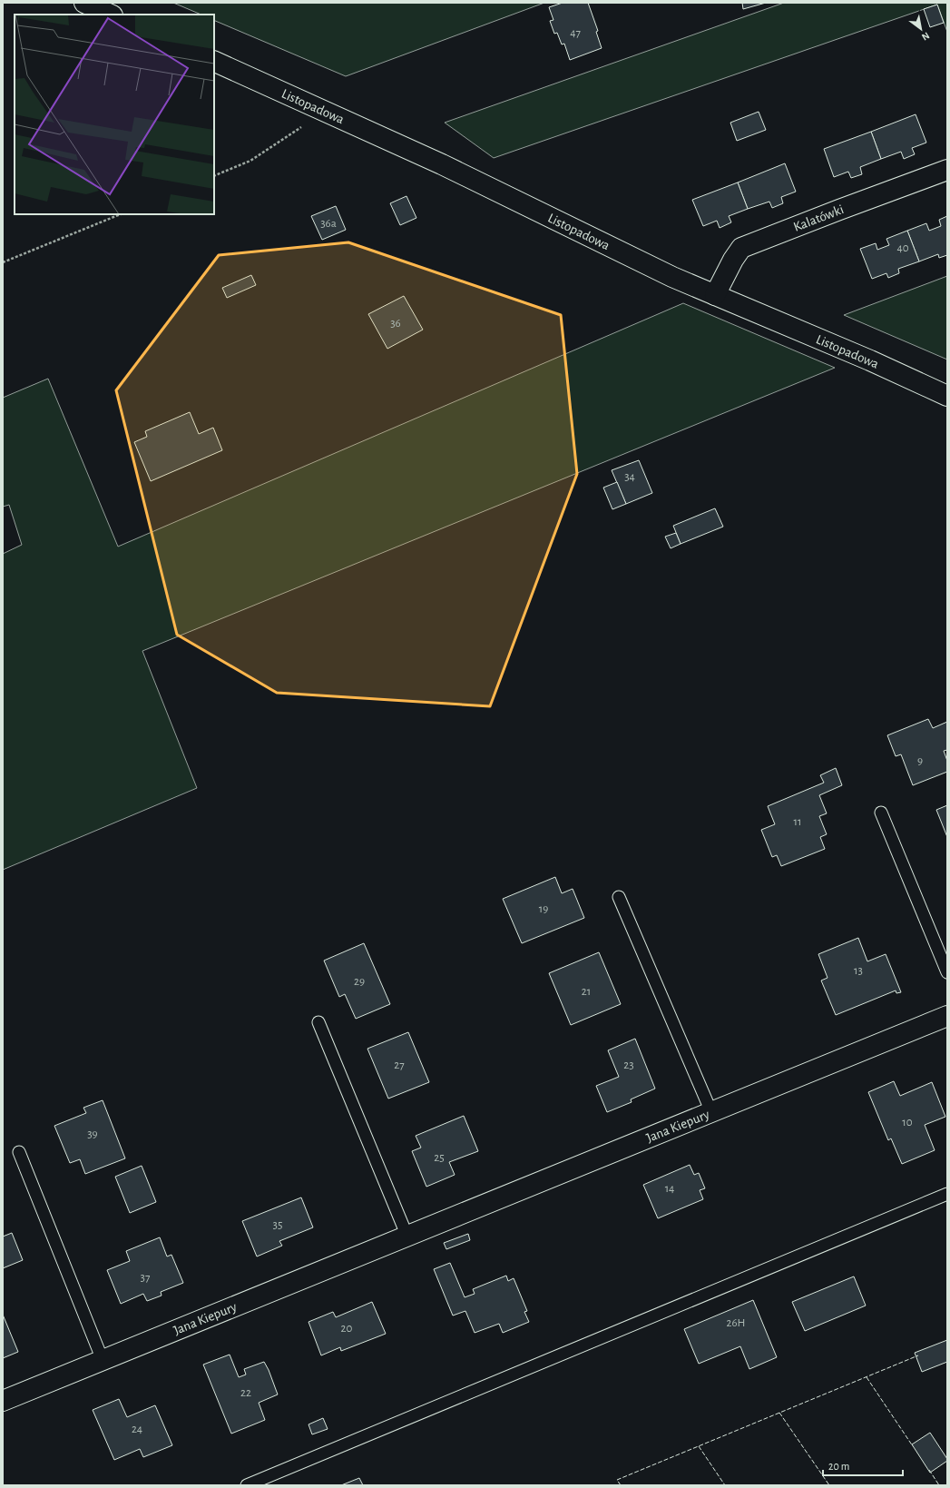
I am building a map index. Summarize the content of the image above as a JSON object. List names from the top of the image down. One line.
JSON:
{"streets":{"street":["Listopadowa","Kalatówki","Jana Kiepury"]},"crossings":[["Listopadowa","Kalatówki"]],"house_numbers":["47","36a","40","36","34","9","11","19","13","29","21","27","23","10","39","25","14","35","37","26H","20","22","24"],"scale_bar":"20 m","north":"bottom right"}
